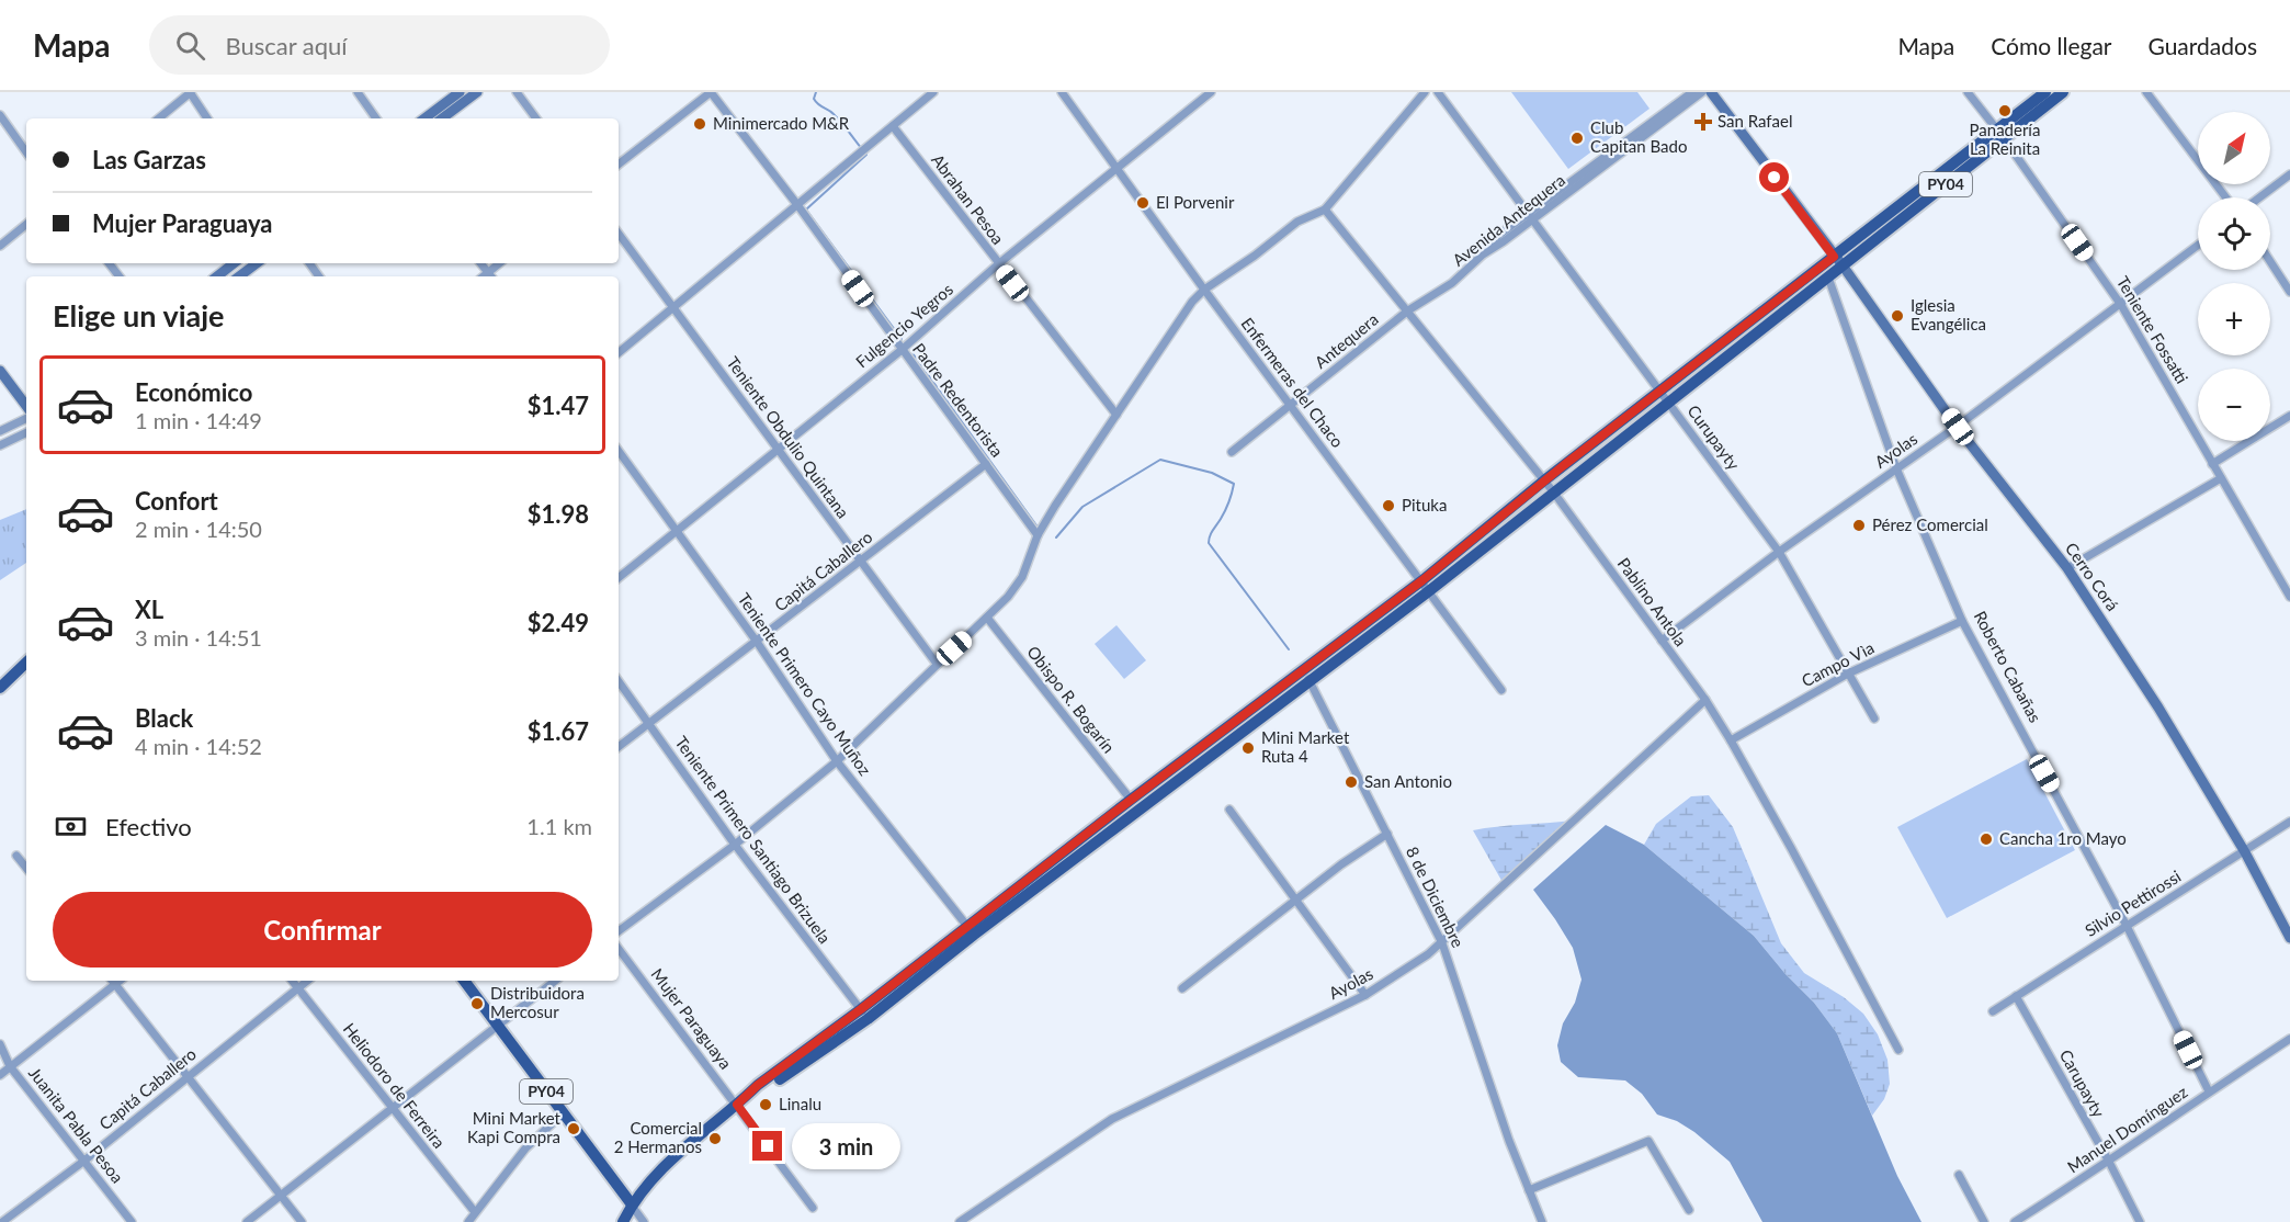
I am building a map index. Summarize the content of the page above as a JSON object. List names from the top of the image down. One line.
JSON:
{"streets":{"main road":["PY04"],"street":["Abrahan Pesoa","Avenida Antequera","Fulgencio Yegros","Teniente Fossatti","Antequera","Enfermeras del Chaco","Padre Redentorista","Teniente Obdulio Quintana","Curupayty","Ayolas","Capitá Caballero","Cerro Corá","Pablino Antola","Campo Vìa","Roberto Cabañas","Teniente Primero Cayo Muñoz","Obispo R. Bogarín","Teniente Primero Santiago Brizuela","8 de Diciembre","Silvio Pettirossi","Mujer Paraguaya","Carupayty","Heliodoro de Ferreira","Juanita Pabla Pesoa","Manuel Domínguez"]},"crossings":[["PY04","Teniente Fossatti"],["PY04","Enfermeras del Chaco"],["PY04","Curupayty"],["PY04","Cerro Corá"],["PY04","Pablino Antola"],["PY04","Roberto Cabañas"],["PY04","Teniente Primero Cayo Muñoz"],["PY04","Obispo R. Bogarín"],["PY04","Teniente Primero Santiago Brizuela"],["PY04","8 de Diciembre"],["PY04","Mujer Paraguaya"],["Abrahan Pesoa","Fulgencio Yegros"],["Avenida Antequera","Antequera"],["Avenida Antequera","Curupayty"],["Fulgencio Yegros","Enfermeras del Chaco"],["Fulgencio Yegros","Padre Redentorista"],["Fulgencio Yegros","Teniente Obdulio Quintana"],["Fulgencio Yegros","Teniente Primero Cayo Muñoz"],["Teniente Fossatti","Ayolas"],["Antequera","Enfermeras del Chaco"],["Antequera","Pablino Antola"],["Padre Redentorista","Capitá Caballero"],["Teniente Obdulio Quintana","Capitá Caballero"],["Curupayty","Ayolas"],["Curupayty","Campo Vìa"],["Ayolas","Cerro Corá"],["Ayolas","Pablino Antola"],["Ayolas","Roberto Cabañas"],["Ayolas","8 de Diciembre"],["Capitá Caballero","Teniente Primero Cayo Muñoz"],["Capitá Caballero","Teniente Primero Santiago Brizuela"],["Capitá Caballero","Heliodoro de Ferreira"],["Capitá Caballero","Juanita Pabla Pesoa"],["Cerro Corá","Silvio Pettirossi"],["Pablino Antola","Campo Vìa"],["Campo Vìa","Roberto Cabañas"],["Roberto Cabañas","Silvio Pettirossi"],["Roberto Cabañas","Manuel Domínguez"],["Silvio Pettirossi","Carupayty"],["Carupayty","Manuel Domínguez"]],"places":{"other":["Panadería La Reinita","Minimercado M&R","Club Capitan Bado","El Porvenir","Iglesia Evangélica","Pituka","Pérez Comercial","Mini Market Ruta 4","San Antonio","Cancha 1ro Mayo","Distribuidora Mercosur","Linalu","Mini Market Kapi Compra","Comercial 2 Hermanos"],"health":["San Rafael"]},"north":"top right","page":{"header":"Mapa","search":"Buscar aquí","nav":["Mapa","Cómo llegar","Guardados"],"map_buttons":["+","−"],"banner":["Las Garzas","Mujer Paraguaya"],"heading":"Elige un viaje","list":[{"name":"Económico","note":"1 min · 14:49","value":"$1.47"},{"name":"Confort","note":"2 min · 14:50","value":"$1.98"},{"name":"XL","note":"3 min · 14:51","value":"$2.49"},{"name":"Black","note":"4 min · 14:52","value":"$1.67"}],"pay":["Efectivo","1.1 km"],"buttons":"Confirmar","bubble":"3 min"}}
